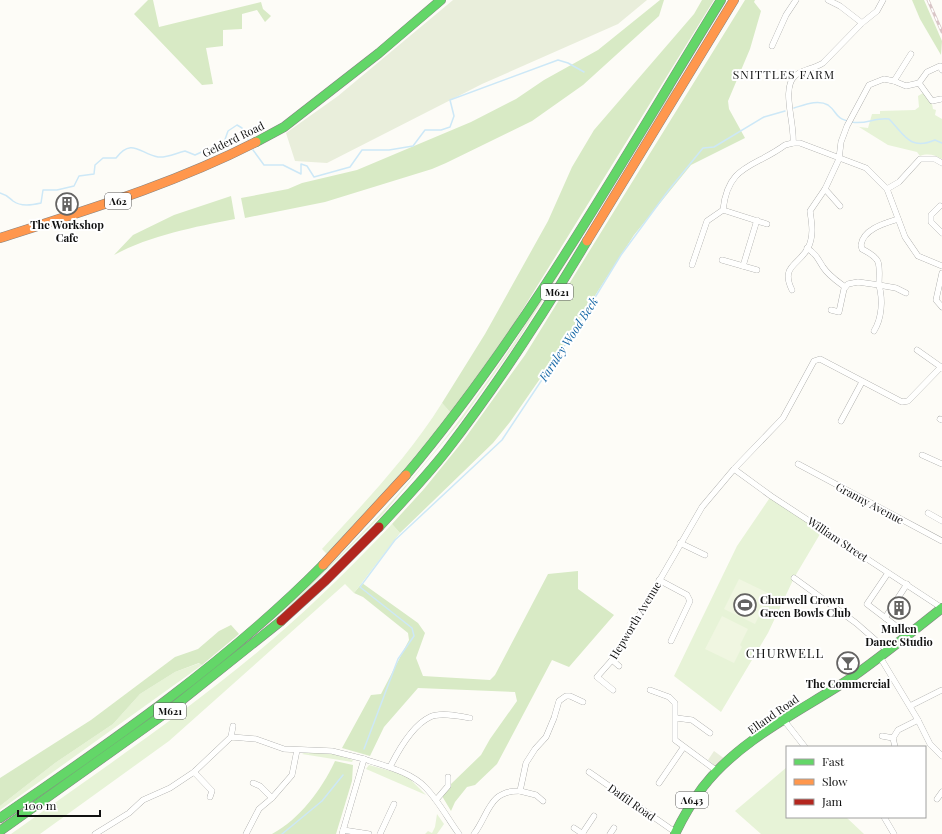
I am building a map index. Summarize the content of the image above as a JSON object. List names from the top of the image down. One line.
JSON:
{"streets":{"main road":["Gelderd Road","A62","M621","Elland Road","A643"],"street":["Granny Avenue","William Street","Hepworth Avenue","Daffil Road"]},"crossings":[["William Street","Hepworth Avenue"],["William Street","Elland Road"],["Elland Road","A643"],["A643","Daffil Road"]],"districts":["SNITTLES FARM","CHURWELL"],"water":["Farnley Wood Beck"],"places":{"building":["The Workshop Cafe","Mullen Dance Studio"],"sports":["Churwell Crown Green Bowls Club"],"bar":["The Commercial"]},"legend":["Fast","Slow","Jam"],"scale_bar":"100 m"}
